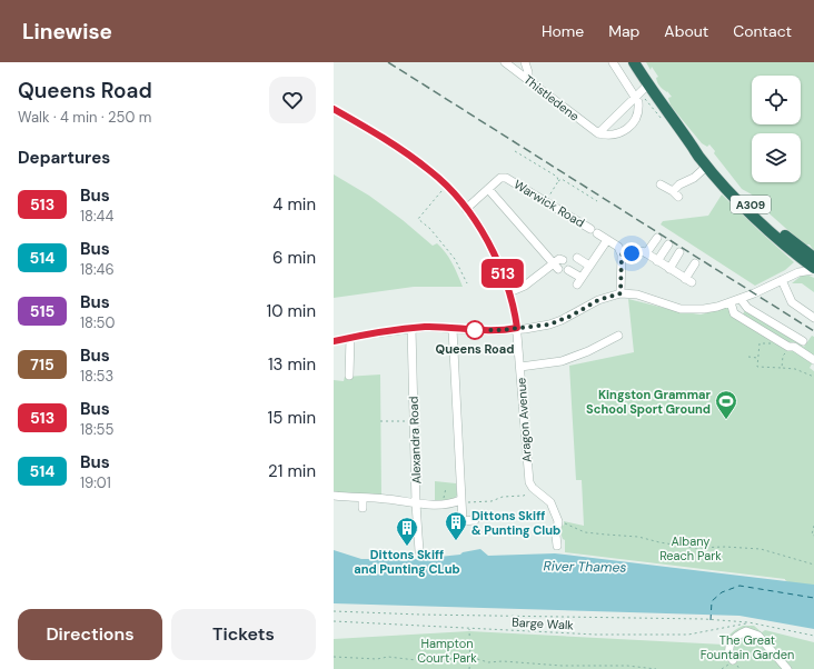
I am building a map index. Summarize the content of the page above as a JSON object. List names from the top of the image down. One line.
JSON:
{"streets":{"highway":["A309"],"street":["Thistledene","Warwick Road","Aragon Avenue","Alexandra Road"],"path":["Barge Walk"]},"crossings":[["Warwick Road","Aragon Avenue"]],"water":["River Thames"],"parks":["Albany Reach Park","The Great Fountain Garden","Hampton Court Park"],"places":{"other":["Queens Road"],"sports":["Kingston Grammar School Sport Ground"],"building":["Dittons Skiff & Punting Club","Dittons Skiff and Punting CLub"]},"lines":["bus line 513"],"page":{"header":"Linewise","nav":["Home","Map","About","Contact"],"heading":[["Queens Road","Walk · 4 min · 250 m"],"Departures"],"on_map":"513","list":[{"mark":"513","name":"Bus","note":"18:44","value":"4 min"},{"mark":"514","name":"Bus","note":"18:46","value":"6 min"},{"mark":"515","name":"Bus","note":"18:50","value":"10 min"},{"mark":"715","name":"Bus","note":"18:53","value":"13 min"},{"mark":"513","name":"Bus","note":"18:55","value":"15 min"},{"mark":"514","name":"Bus","note":"19:01","value":"21 min"}],"buttons":["Directions","Tickets"]}}
